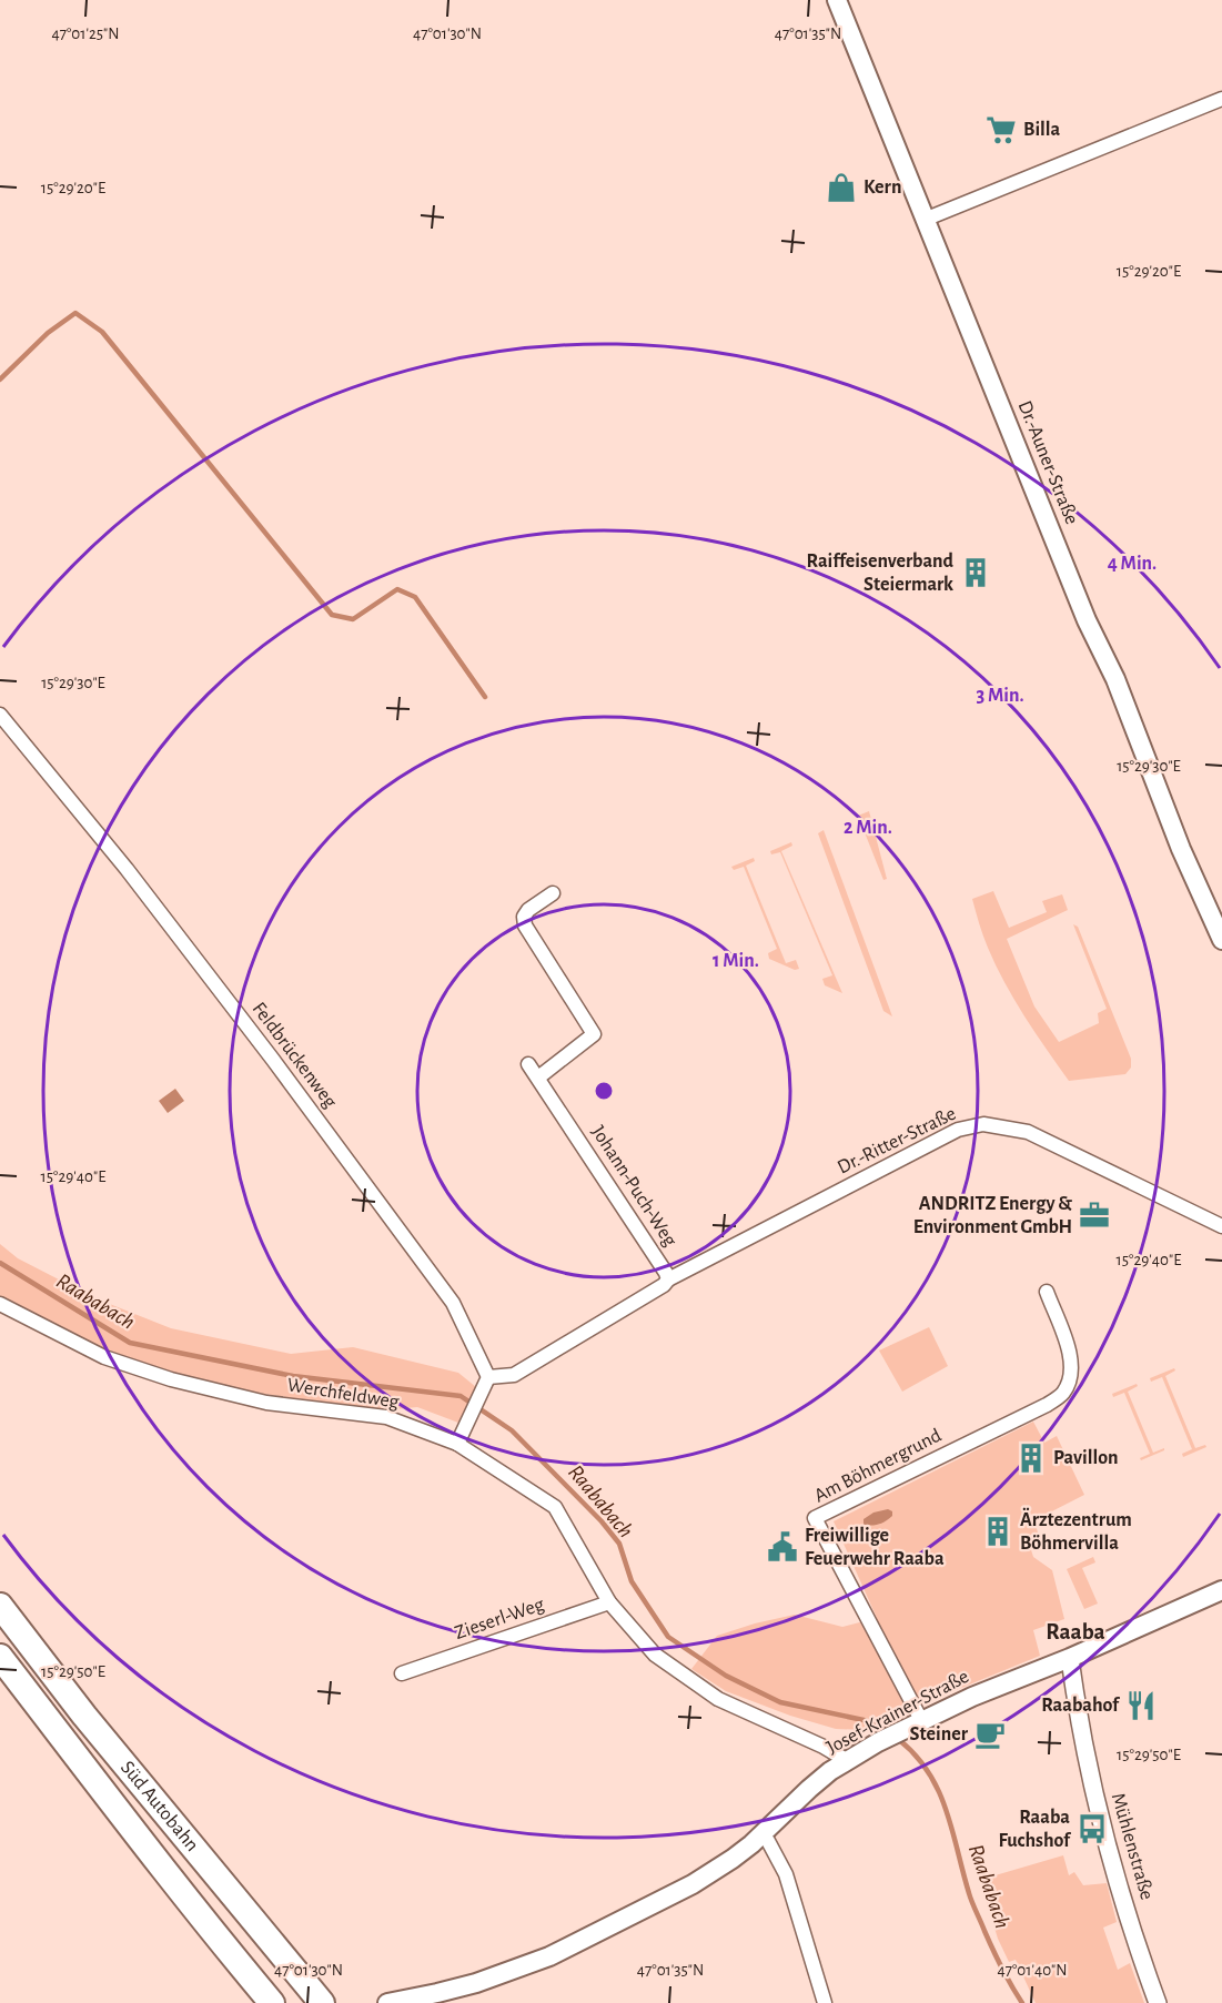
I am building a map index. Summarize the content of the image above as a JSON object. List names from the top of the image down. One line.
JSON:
{"streets":{"highway":["Süd Autobahn"],"main road":["Dr.-Auner-Straße","Josef-Krainer-Straße"],"street":["Feldbrückenweg","Dr.-Ritter-Straße","Johann-Puch-Weg","Werchfeldweg","Am Böhmergrund","Zieserl-Weg","Mühlenstraße"]},"crossings":[["Feldbrückenweg","Johann-Puch-Weg"],["Dr.-Ritter-Straße","Johann-Puch-Weg"],["Werchfeldweg","Zieserl-Weg"],["Werchfeldweg","Josef-Krainer-Straße"],["Am Böhmergrund","Josef-Krainer-Straße"],["Josef-Krainer-Straße","Mühlenstraße"]],"districts":["Raaba"],"water":["Raababach"],"places":{"supermarket":["Billa"],"shop":["Kern"],"building":["Raiffeisenverband Steiermark","Pavillon","Ärztezentrum Böhmervilla"],"office":["ANDRITZ Energy & Environment GmbH"],"public building":["Freiwillige Feuerwehr Raaba"],"restaurant":["Raabahof"],"cafe":["Steiner"],"bus stop":["Raaba Fuchshof"]},"coordinates":["47°01'25\"N","47°01'30\"N","47°01'35\"N","15°29'20\"E","15°29'30\"E","15°29'40\"E","15°29'50\"E","47°01'40\"N"],"rings":["4 Min.","3 Min.","2 Min.","1 Min."]}
